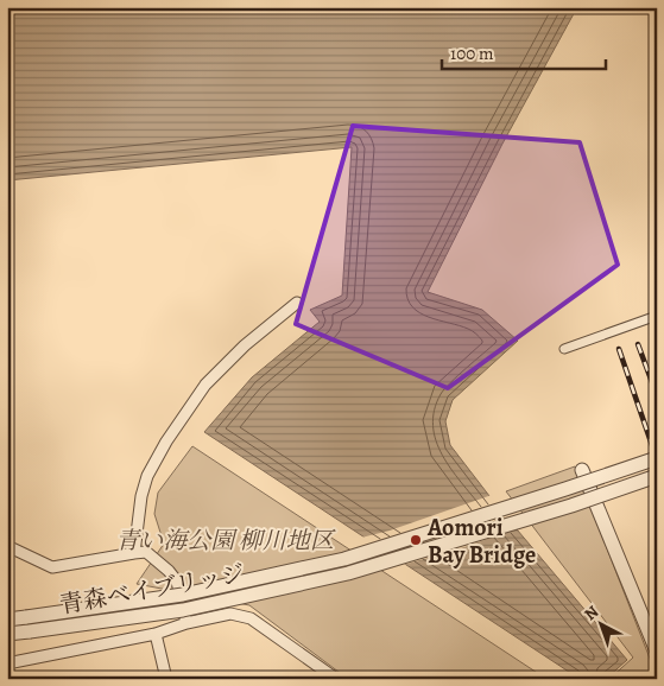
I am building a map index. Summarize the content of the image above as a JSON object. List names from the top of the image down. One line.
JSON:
{"streets":{"street":["青森ベイブリッジ"]},"parks":["青い海公園 柳川地区"],"places":["Aomori Bay Bridge"],"scale_bar":"100 m","north":"top left"}
